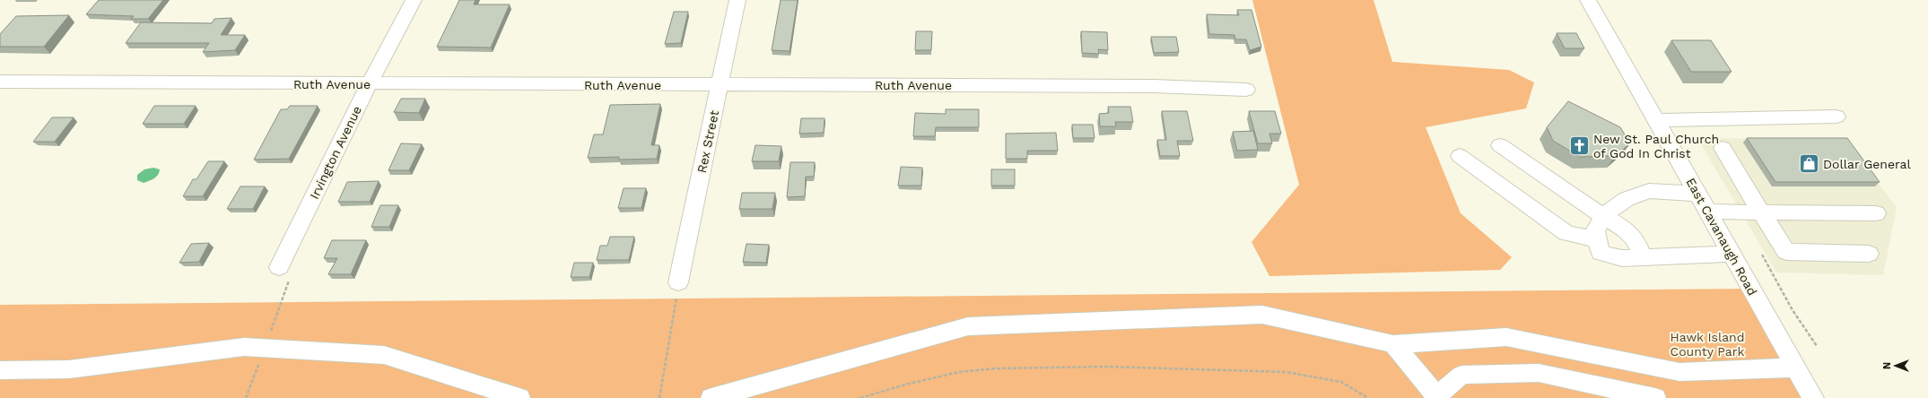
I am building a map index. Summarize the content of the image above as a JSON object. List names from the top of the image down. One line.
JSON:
{"streets":{"street":["Ruth Avenue","Rex Street","Irvington Avenue","East Cavanaugh Road"]},"crossings":[["Ruth Avenue","Rex Street"],["Ruth Avenue","Irvington Avenue"]],"parks":["Hawk Island County Park"],"places":{"church":["New St. Paul Church of God In Christ"],"shop":["Dollar General"]},"north":"left"}
